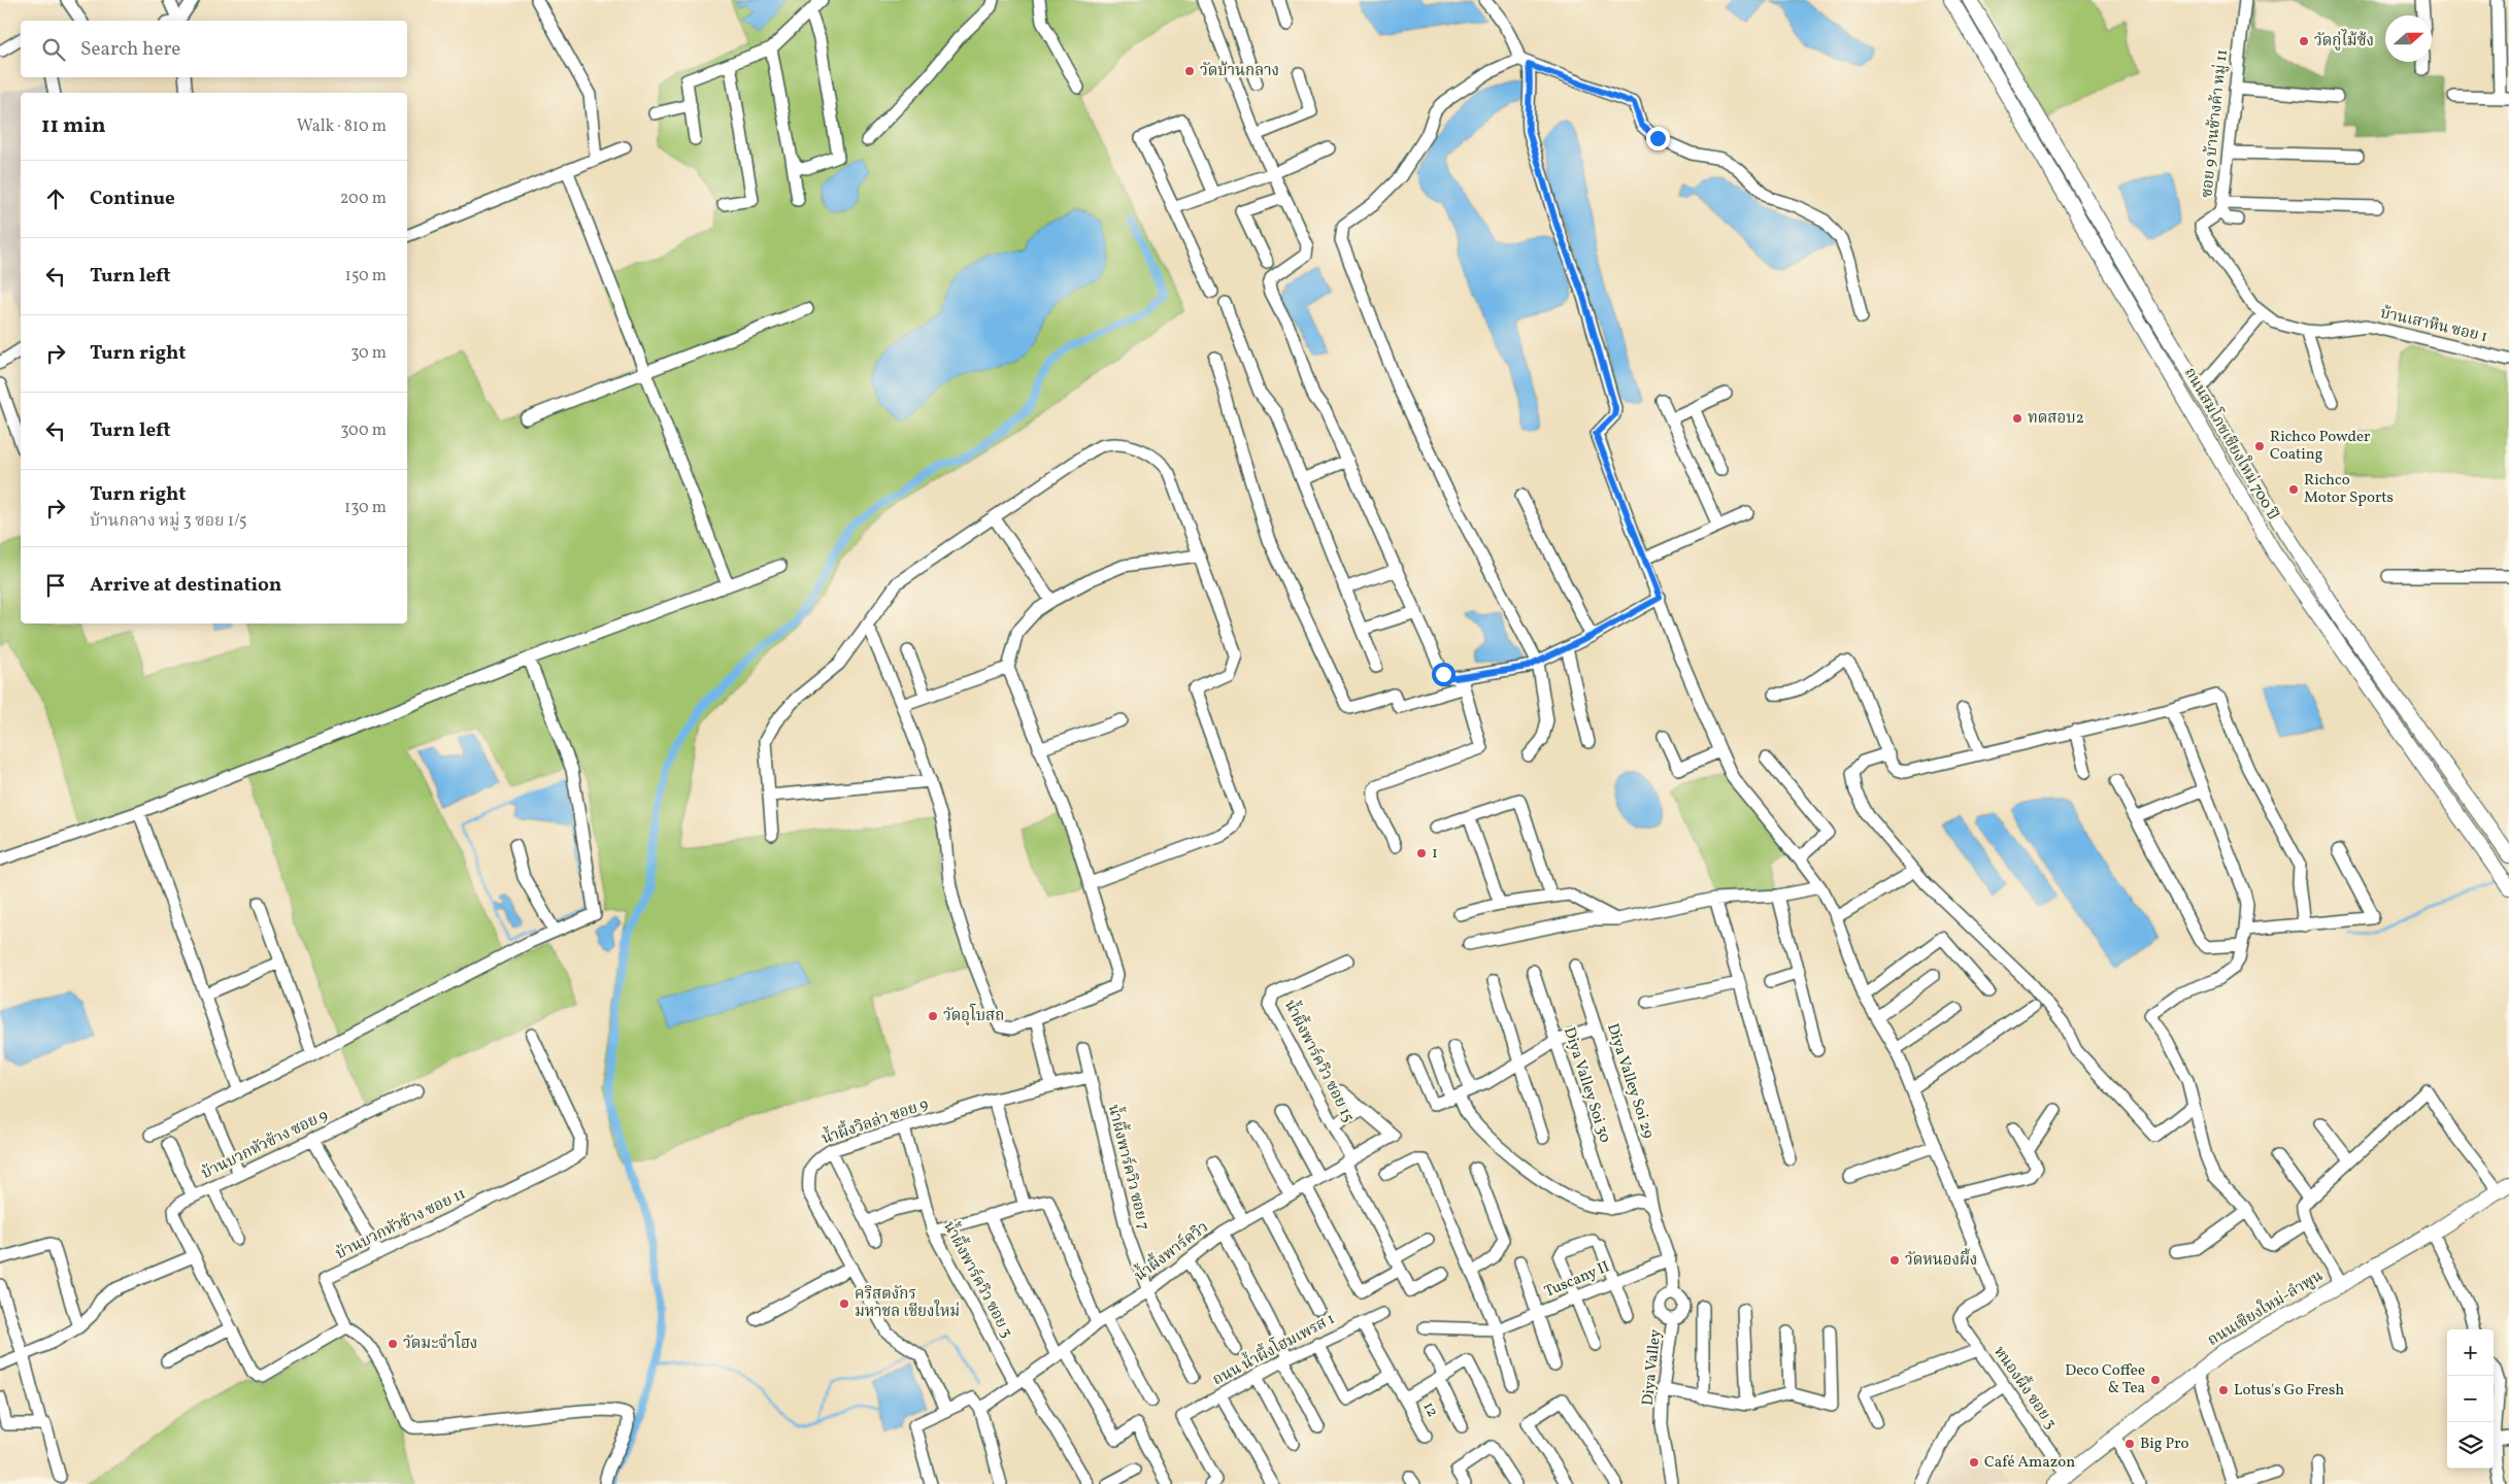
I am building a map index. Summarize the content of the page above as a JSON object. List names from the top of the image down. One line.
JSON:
{"streets":{"main road":["ถนนสมโภชเชียงใหม่ 700 ปี","ถนนเชียงใหม่-ลำพูน"],"street":["ซอย 9 บ้านช้างค้า หมู่ 11","บ้านเสาหิน ซอย 1","น้ำผึ้งพาร์ควิว ซอย 15","Diya Valley Soi 29","Diya Valley Soi 30","น้ำผึ้งวิลล่า ซอย 9","บ้านบวกหัวช้าง ซอย 9","น้ำผึ้งพาร์ควิว ซอย 7","บ้านบวกหัวช้าง ซอย 11","น้ำผึ้งพาร์ควิว","น้ำผึ้งพาร์ควิว ซอย 3","Tuscany II","ถนน น้ำผึ้งโฮมเพรส 1","Diya Valley","หนองผึ้ง ซอย 3","12"]},"crossings":[["ซอย 9 บ้านช้างค้า หมู่ 11","บ้านเสาหิน ซอย 1"],["น้ำผึ้งพาร์ควิว ซอย 15","น้ำผึ้งพาร์ควิว"],["Diya Valley Soi 29","Diya Valley"],["น้ำผึ้งวิลล่า ซอย 9","น้ำผึ้งพาร์ควิว ซอย 7"],["น้ำผึ้งวิลล่า ซอย 9","น้ำผึ้งพาร์ควิว ซอย 3"],["น้ำผึ้งพาร์ควิว ซอย 7","น้ำผึ้งพาร์ควิว"],["น้ำผึ้งพาร์ควิว","น้ำผึ้งพาร์ควิว ซอย 3"],["Tuscany II","Diya Valley"],["ถนนเชียงใหม่-ลำพูน","หนองผึ้ง ซอย 3"],["ถนน น้ำผึ้งโฮมเพรส 1","12"]],"places":["วัดกู่ไม้ซ้ง","วัดบ้านกลาง","ทดสอบ2","Richco Powder Coating","Richco Motor Sports","1","วัดอุโบสถ","วัดหนองผึ้ง","คริสตงักร มหาชล เชียงใหม่","วัดมะจำโฮง","Deco Coffee & Tea","Lotus's Go Fresh","Big Pro","Café Amazon"],"north":"right","page":{"search":"Search here","heading":["11 min","Walk · 810 m"],"list":[["Continue","200 m"],["Turn left","150 m"],["Turn right","30 m"],["Turn left","300 m"],["Turn right","บ้านกลาง หมู่ 3 ซอย 1/5","130 m"],"Arrive at destination"],"map_buttons":["+","−"]}}
